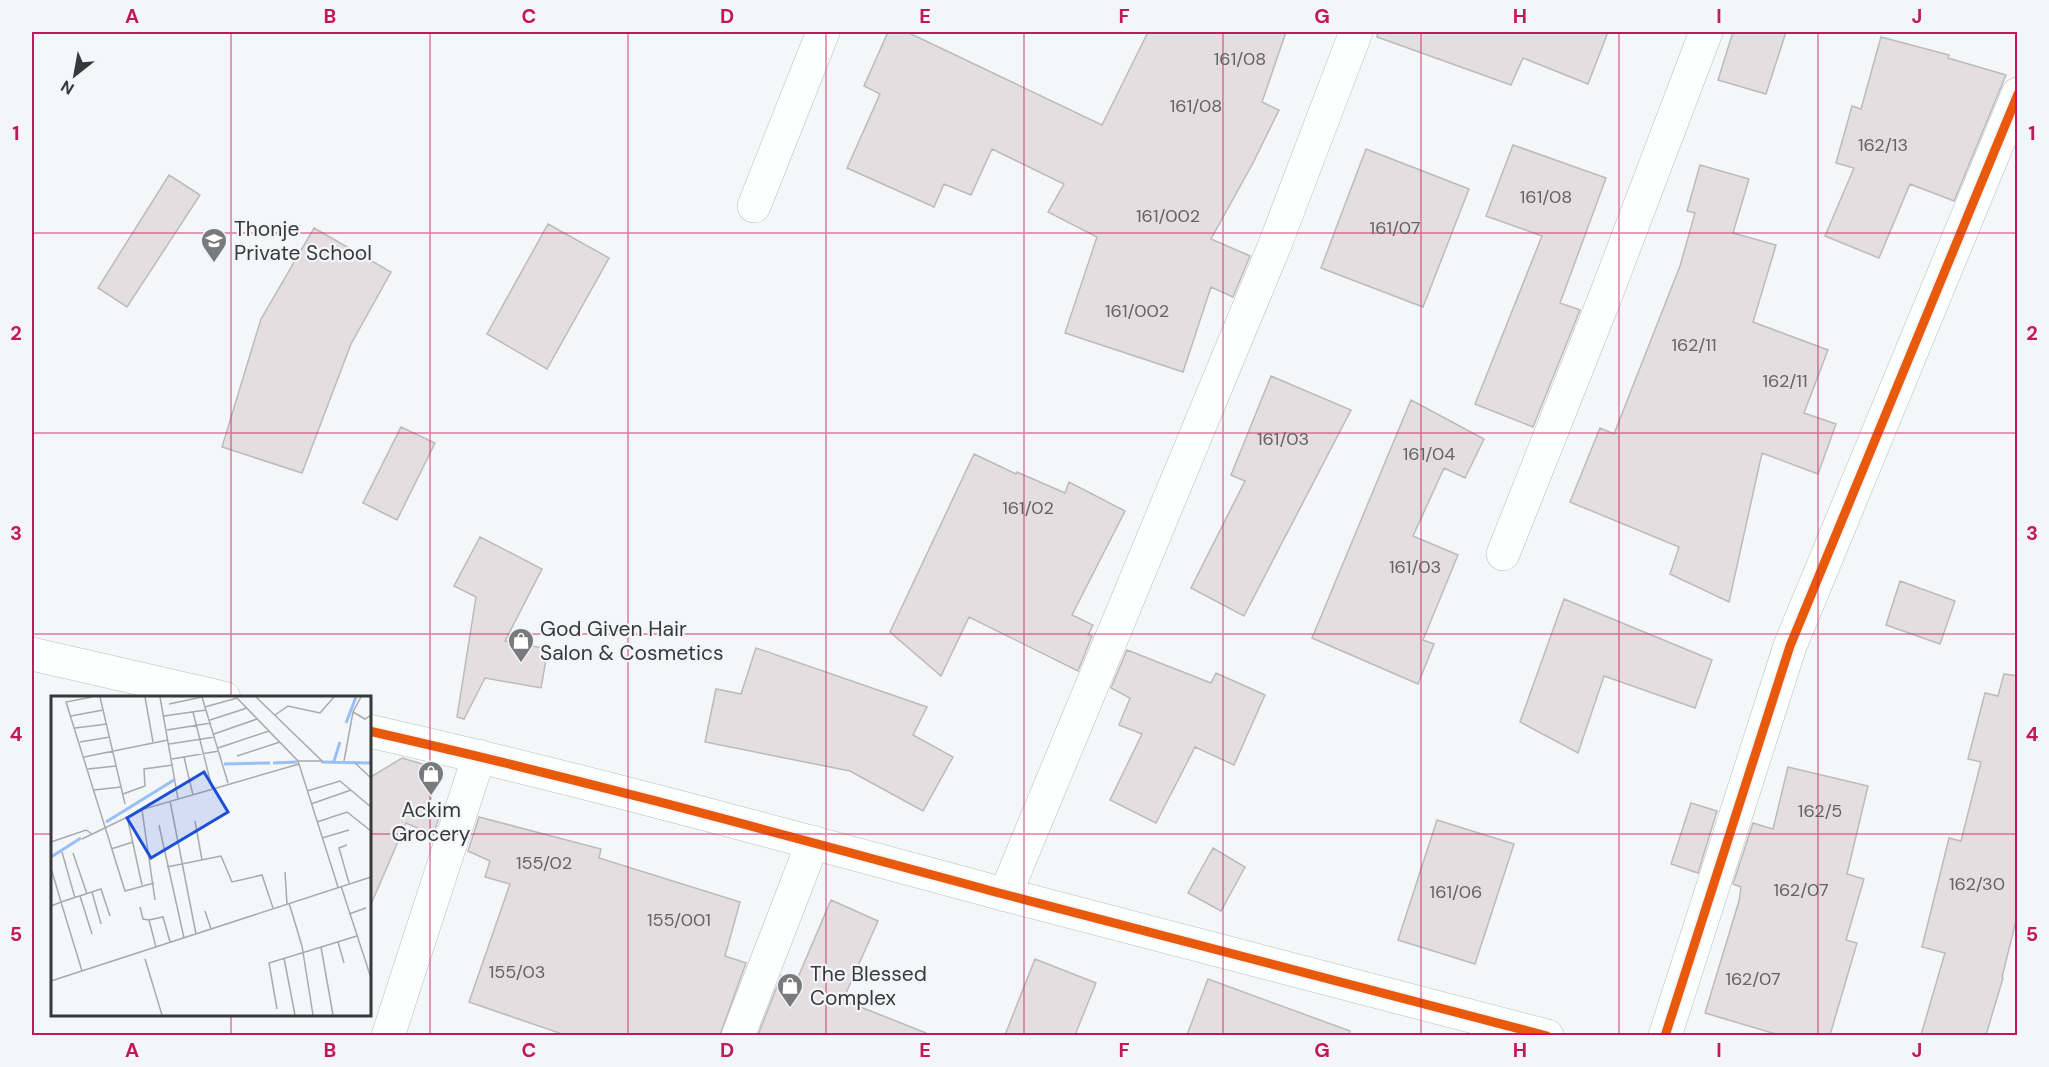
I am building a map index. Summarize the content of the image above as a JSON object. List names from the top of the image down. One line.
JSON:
{"places":{"school or university":["Thonje Private School"],"shop":["God Given Hair Salon & Cosmetics","Ackim Grocery","The Blessed Complex"]},"house_numbers":["161/08","161/08","162/13","161/08","161/002","161/07","161/002","162/11","162/11","161/03","161/04","161/02","161/03","162/5","155/02","162/30","162/07","161/06","155/001","155/03","162/07"],"north":"bottom left","grid":{"columns":["A","B","C","D","E","F","G","H","I","J"],"rows":["1","2","3","4","5"]}}
